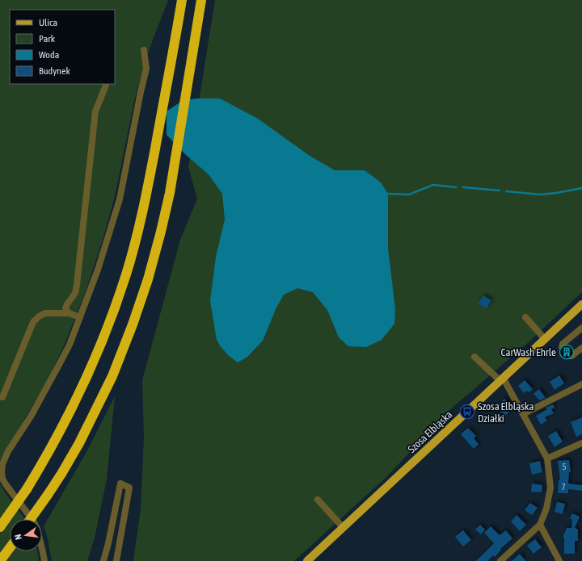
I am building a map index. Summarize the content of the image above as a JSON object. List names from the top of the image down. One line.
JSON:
{"streets":{"main road":["Szosa Elbląska"]},"places":{"building":["CarWash Ehrle"],"bus stop":["Szosa Elbląska Działki"]},"house_numbers":["5","7"],"legend":["Ulica","Park","Woda","Budynek"],"north":"left"}
